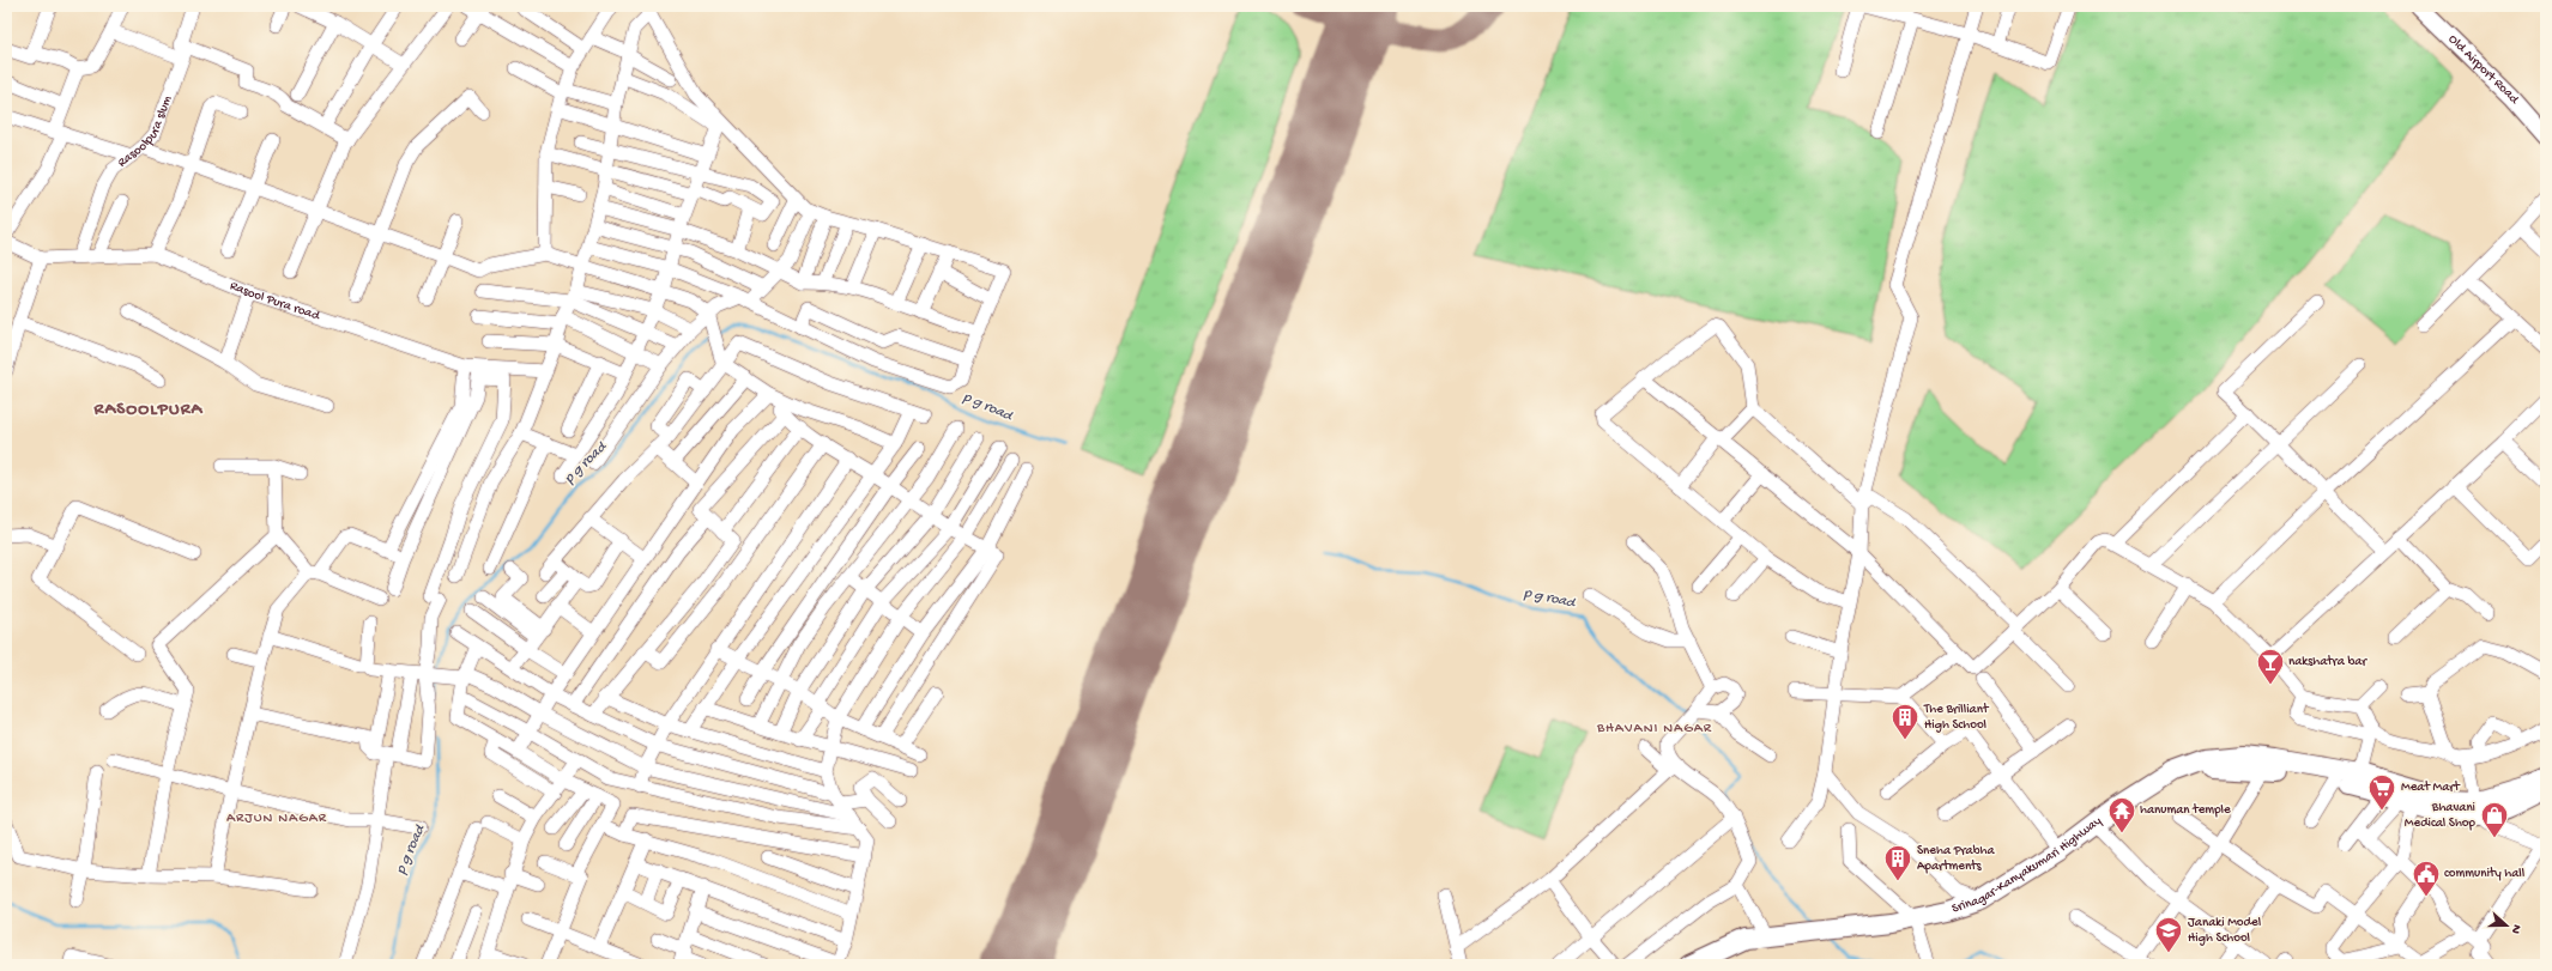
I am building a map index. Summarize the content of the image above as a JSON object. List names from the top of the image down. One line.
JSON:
{"streets":{"highway":["Srinagar-Kanyakumari Highway"],"main road":["Old Airport Road"],"street":["Rasoolpura slum","Rasool Pura road"]},"crossings":[["Rasoolpura slum","Rasool Pura road"]],"districts":["RASOOLPURA","BHAVANI NAGAR","ARJUN NAGAR"],"water":["p g road"],"places":{"bar":["nakshatra bar"],"building":["The Brilliant High School","Sneha Prabha Apartments"],"supermarket":["Meat Mart"],"temple":["hanuman temple"],"shop":["Bhavani Medical Shop"],"public building":["community hall"],"school or university":["Janaki Model High School"]},"north":"right"}
